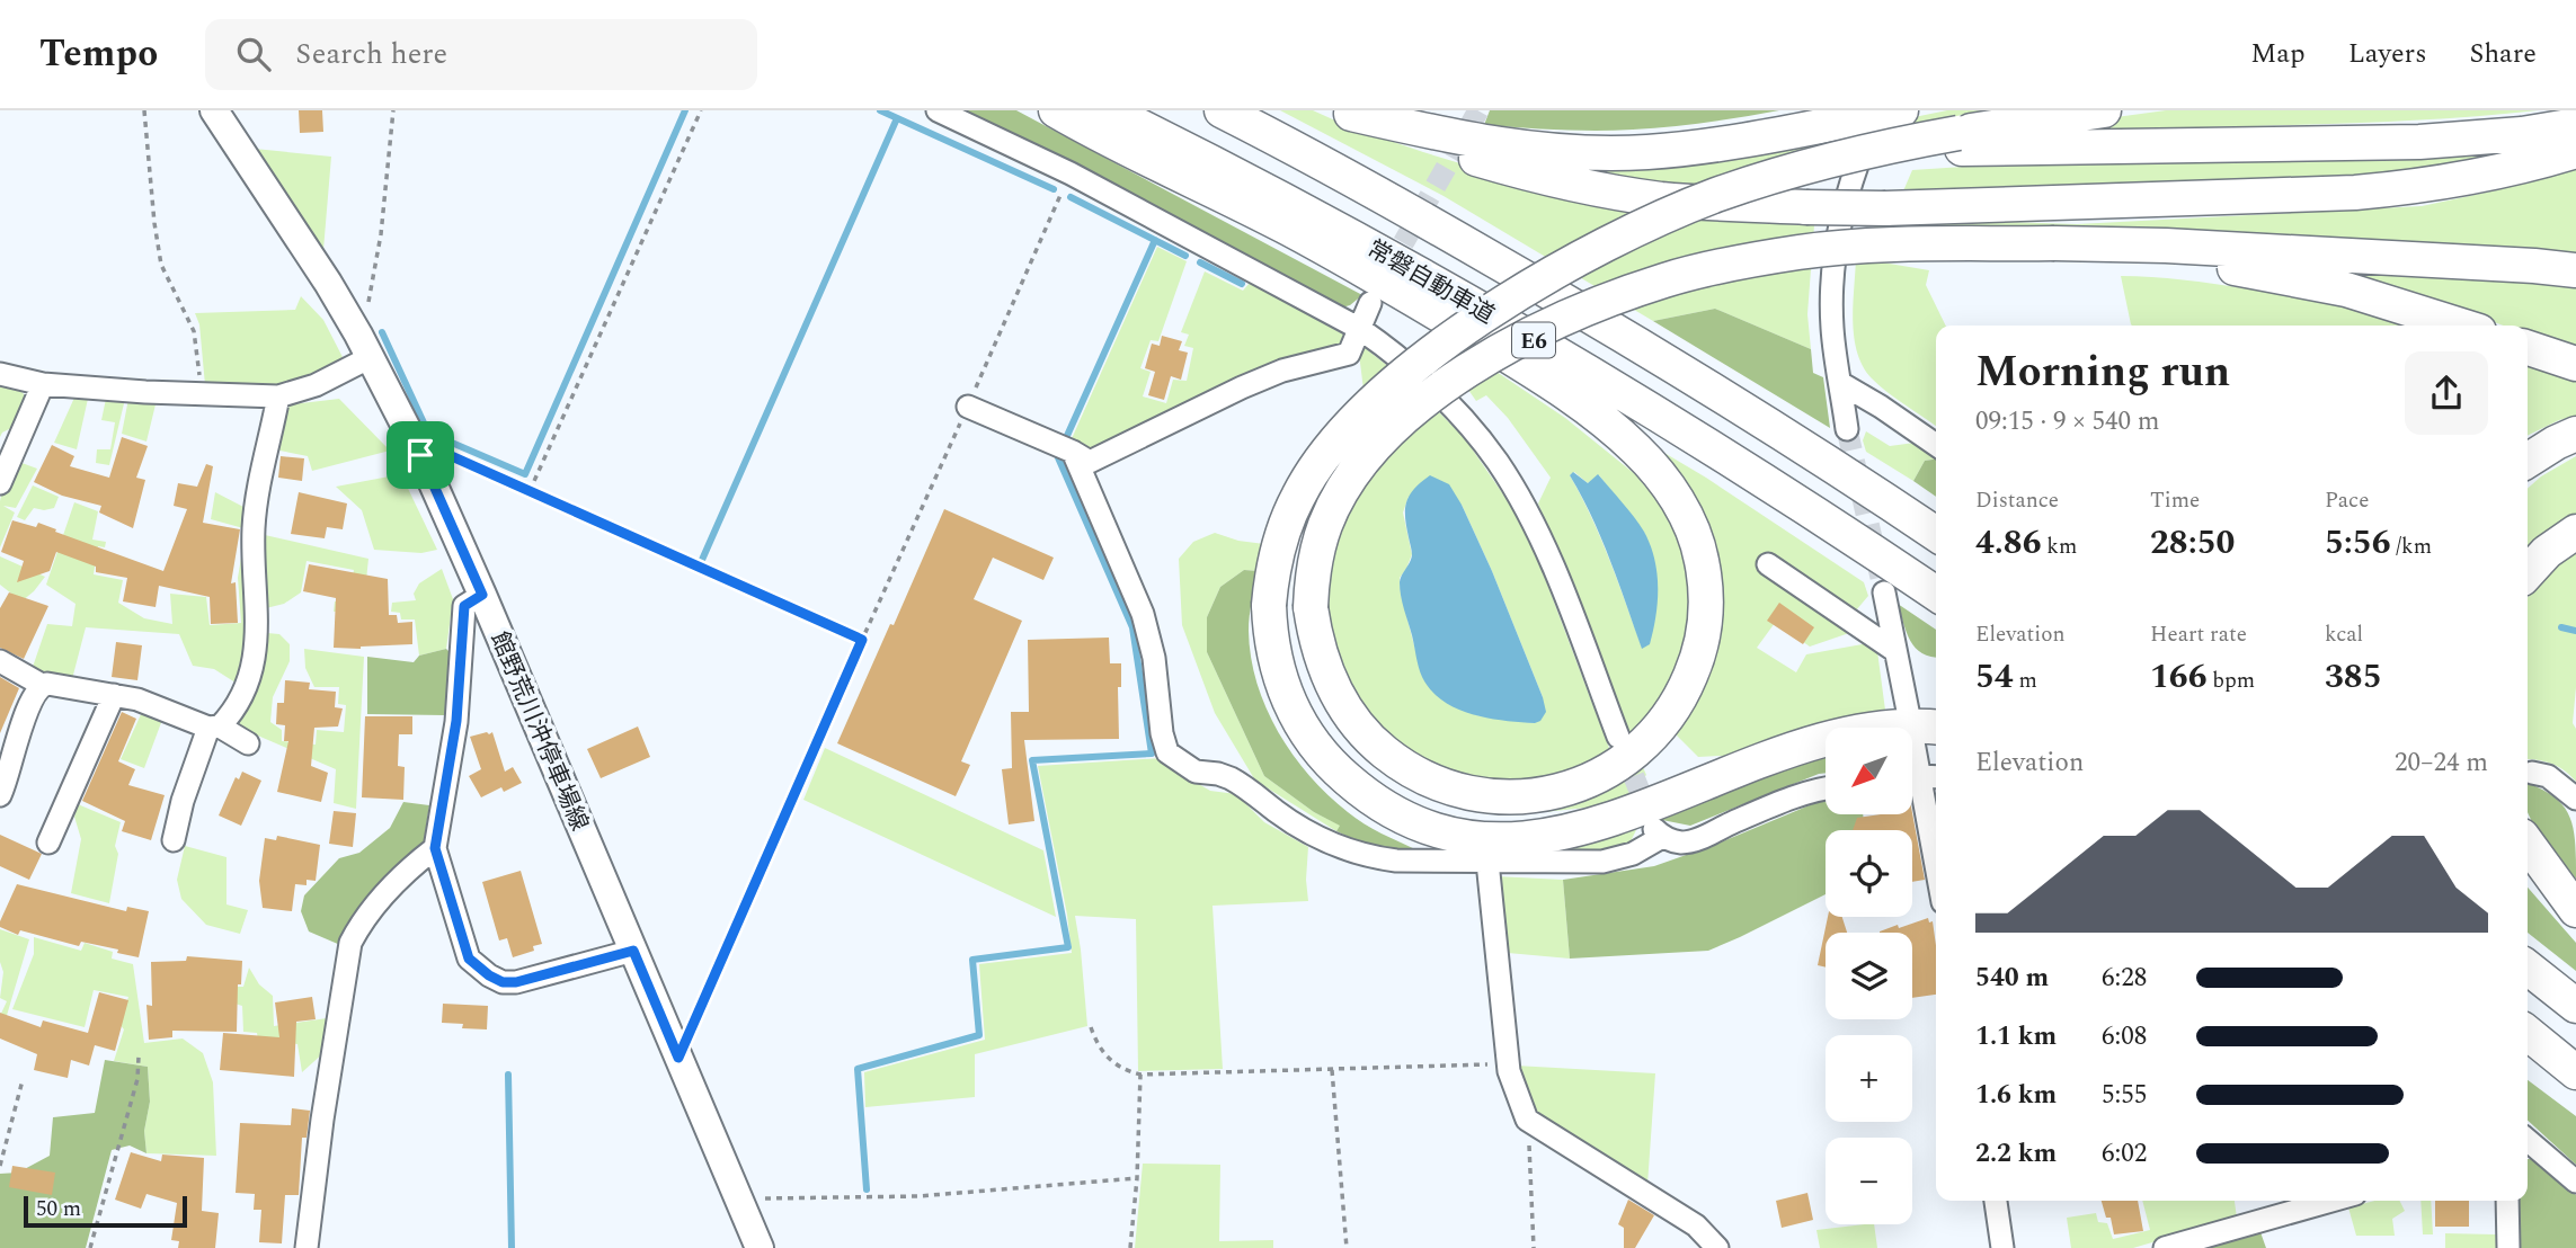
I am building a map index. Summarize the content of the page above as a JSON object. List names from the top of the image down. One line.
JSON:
{"streets":{"highway":["常磐自動車道","E6"],"main road":["館野荒川沖停車場線"]},"scale_bar":"50 m","north":"bottom left","page":{"header":"Tempo","search":"Search here","nav":["Map","Layers","Share"],"heading":["Morning run","09:15 · 9 × 540 m"],"stats":[["Distance","4.86 km"],["Time","28:50"],["Pace","5:56 /km"],["Elevation","54 m"],["Heart rate","166 bpm"],["kcal","385"]],"map_buttons":["+","−"],"chart":["Elevation","20–24 m"],"list":[{"name":"540 m","note":"6:28"},{"name":"1.1 km","note":"6:08"},{"name":"1.6 km","note":"5:55"},{"name":"2.2 km","note":"6:02"}],"scale":"50 m"}}
